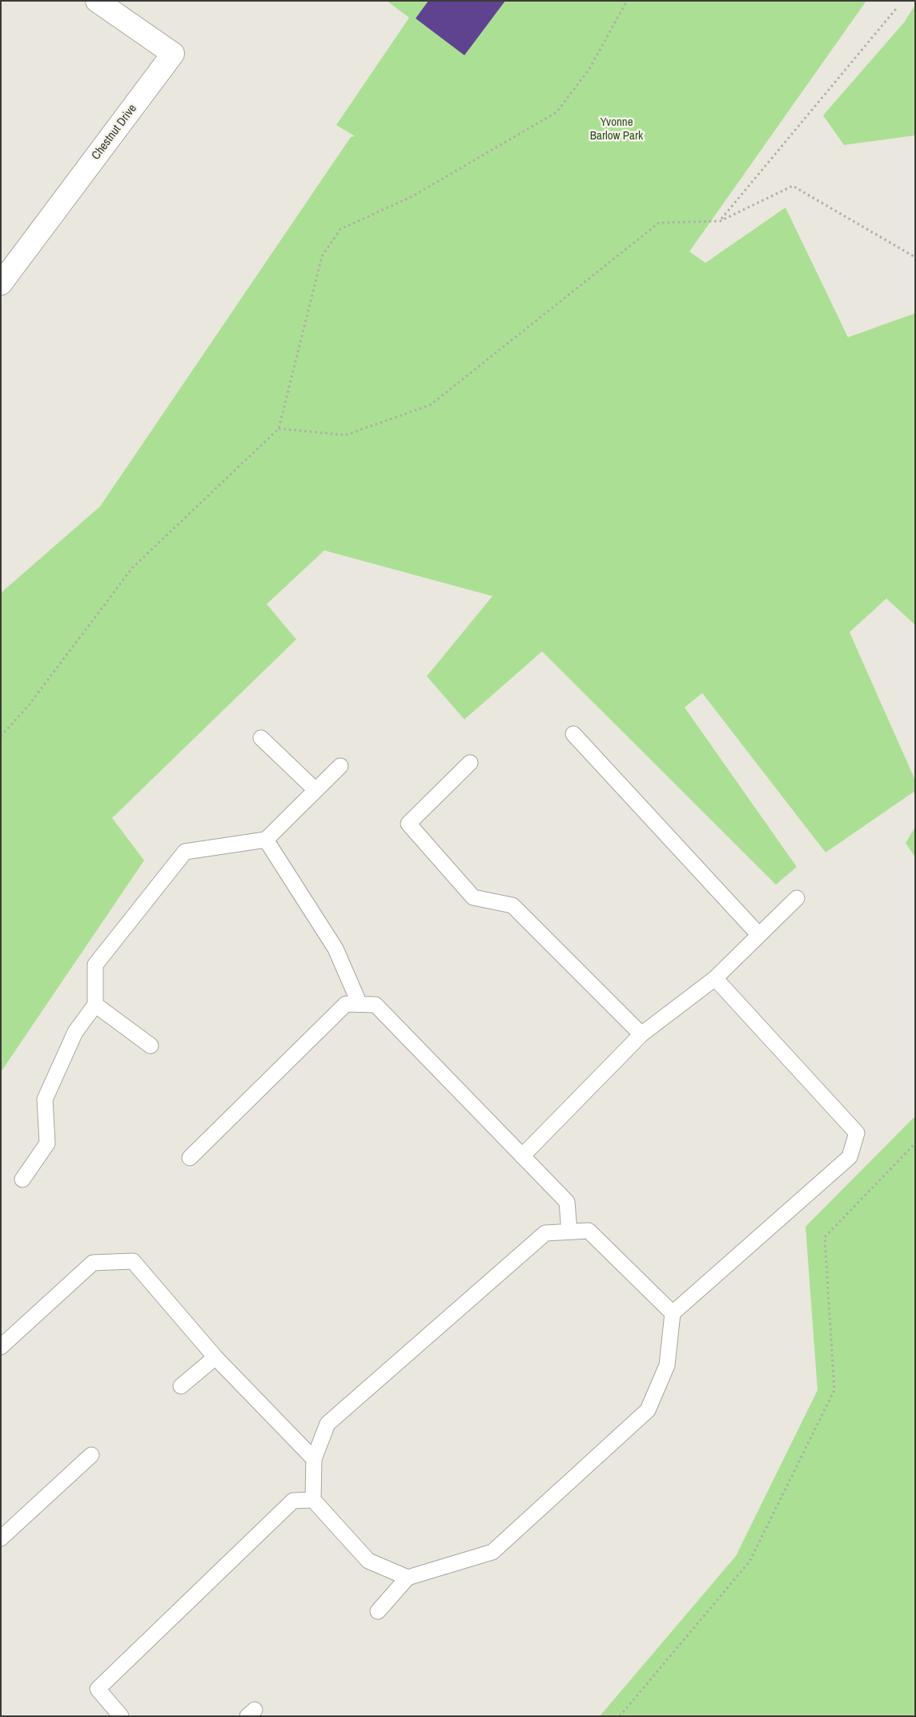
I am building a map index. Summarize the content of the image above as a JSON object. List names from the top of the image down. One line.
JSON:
{"streets":{"street":["Chestnut Drive"]},"parks":["Yvonne Barlow Park"]}
